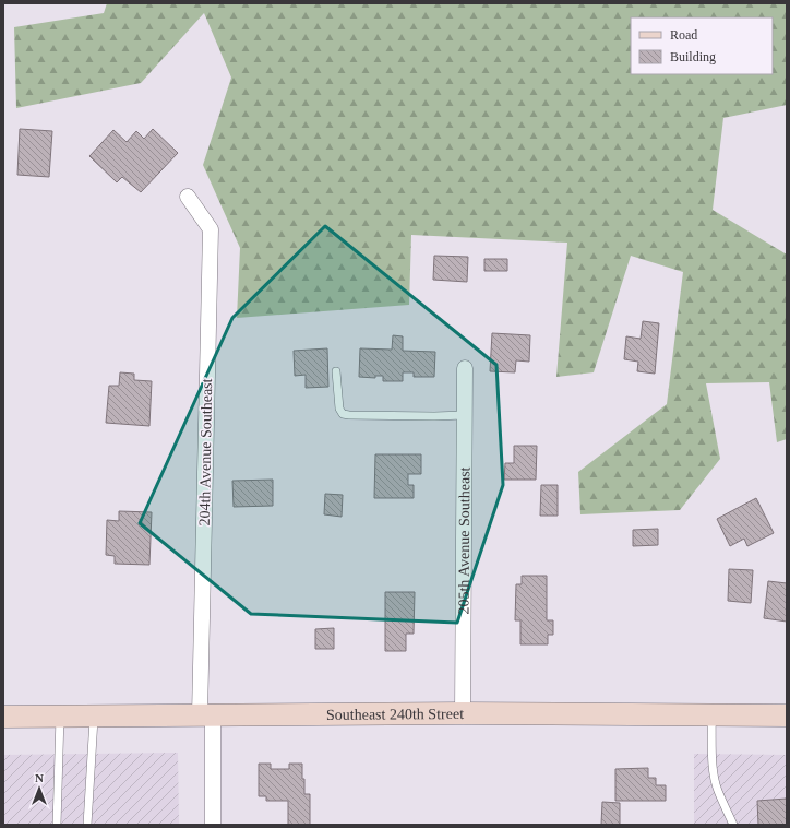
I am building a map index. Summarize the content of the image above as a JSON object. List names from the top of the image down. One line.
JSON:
{"streets":{"main road":["Southeast 240th Street"],"street":["204th Avenue Southeast","205th Avenue Southeast"]},"crossings":[["204th Avenue Southeast","Southeast 240th Street"],["205th Avenue Southeast","Southeast 240th Street"]],"legend":["Road","Building"],"north":"top"}
